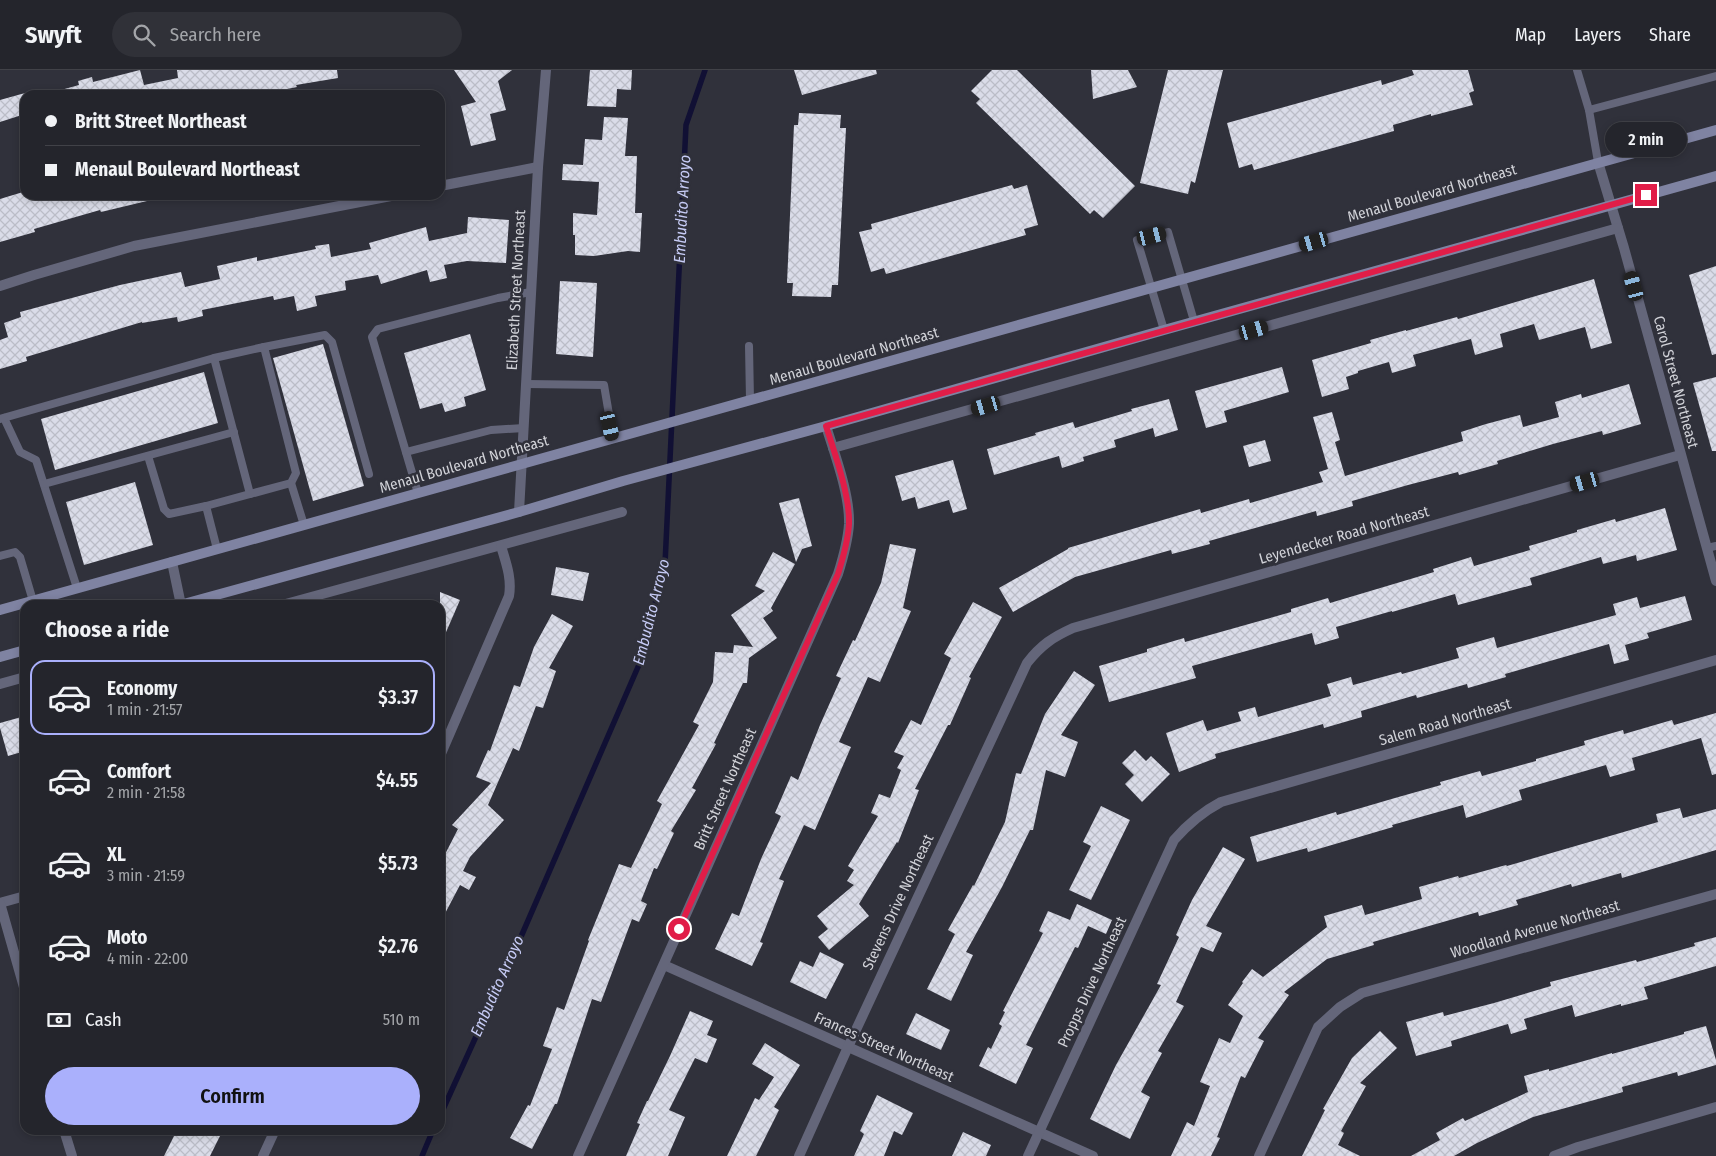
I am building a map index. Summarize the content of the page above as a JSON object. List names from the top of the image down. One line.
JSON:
{"streets":{"main road":["Menaul Boulevard Northeast"],"street":["Elizabeth Street Northeast","Carol Street Northeast","Leyendecker Road Northeast","Salem Road Northeast","Britt Street Northeast","Stevens Drive Northeast","Woodland Avenue Northeast","Propps Drive Northeast","Frances Street Northeast"]},"crossings":[["Menaul Boulevard Northeast","Elizabeth Street Northeast"],["Menaul Boulevard Northeast","Carol Street Northeast"],["Carol Street Northeast","Leyendecker Road Northeast"],["Leyendecker Road Northeast","Stevens Drive Northeast"],["Salem Road Northeast","Propps Drive Northeast"],["Britt Street Northeast","Frances Street Northeast"],["Stevens Drive Northeast","Frances Street Northeast"],["Propps Drive Northeast","Frances Street Northeast"]],"water":["Embudito Arroyo"],"page":{"header":"Swyft","search":"Search here","nav":["Map","Layers","Share"],"banner":["Britt Street Northeast","Menaul Boulevard Northeast"],"bubble":"2 min","heading":"Choose a ride","list":[{"name":"Economy","note":"1 min · 21:57","value":"$3.37"},{"name":"Comfort","note":"2 min · 21:58","value":"$4.55"},{"name":"XL","note":"3 min · 21:59","value":"$5.73"},{"name":"Moto","note":"4 min · 22:00","value":"$2.76"}],"pay":["Cash","510 m"],"buttons":"Confirm"}}
